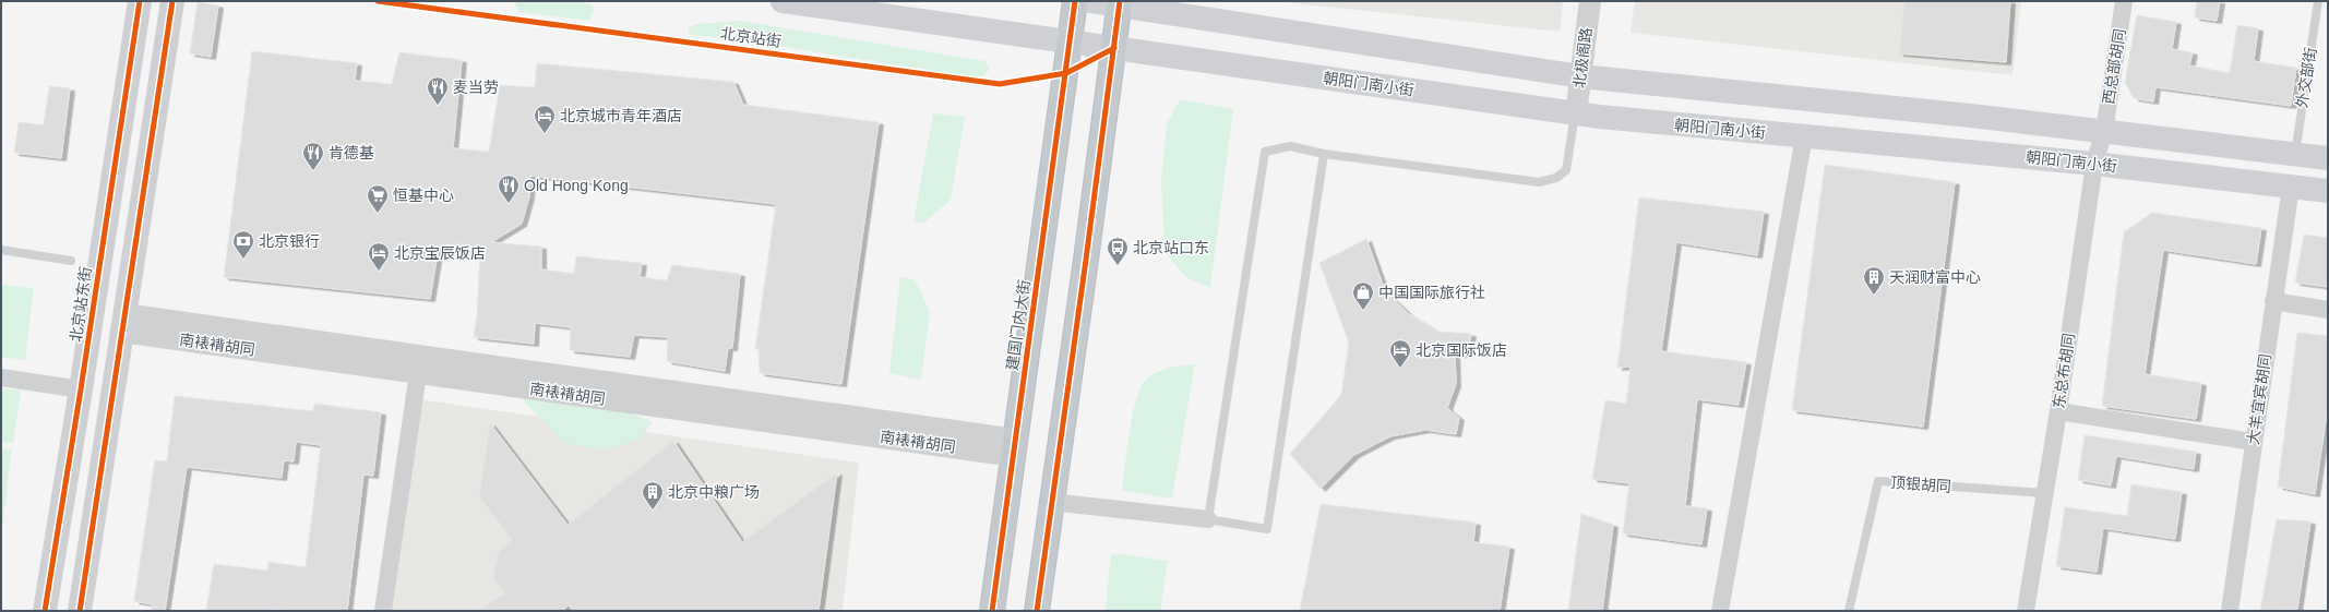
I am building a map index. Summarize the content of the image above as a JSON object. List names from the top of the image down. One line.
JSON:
{"streets":{"highway":["建国门内大街"],"main road":["朝阳门南小街","北京站东街"],"street":["北极阁路","西总部胡同","南裱褙胡同","东总布胡同","大羊宜宾胡同"],"lane":["外交部街","顶银胡同"],"cycle path":["北京站街"]},"crossings":[["北极阁路","朝阳门南小街"],["西总部胡同","东总布胡同"],["朝阳门南小街","建国门内大街"],["朝阳门南小街","东总布胡同"],["朝阳门南小街","大羊宜宾胡同"],["建国门内大街","南裱褙胡同"],["东总布胡同","顶银胡同"]],"places":{"restaurant":["麦当劳","肯德基","Old Hong Kong"],"hotel":["北京城市青年酒店","北京宝辰饭店","北京国际饭店"],"supermarket":["恒基中心"],"bank":["北京银行"],"bus stop":["北京站口东"],"building":["天润财富中心","北京中粮广场"],"shop":["中国国际旅行社"]}}
